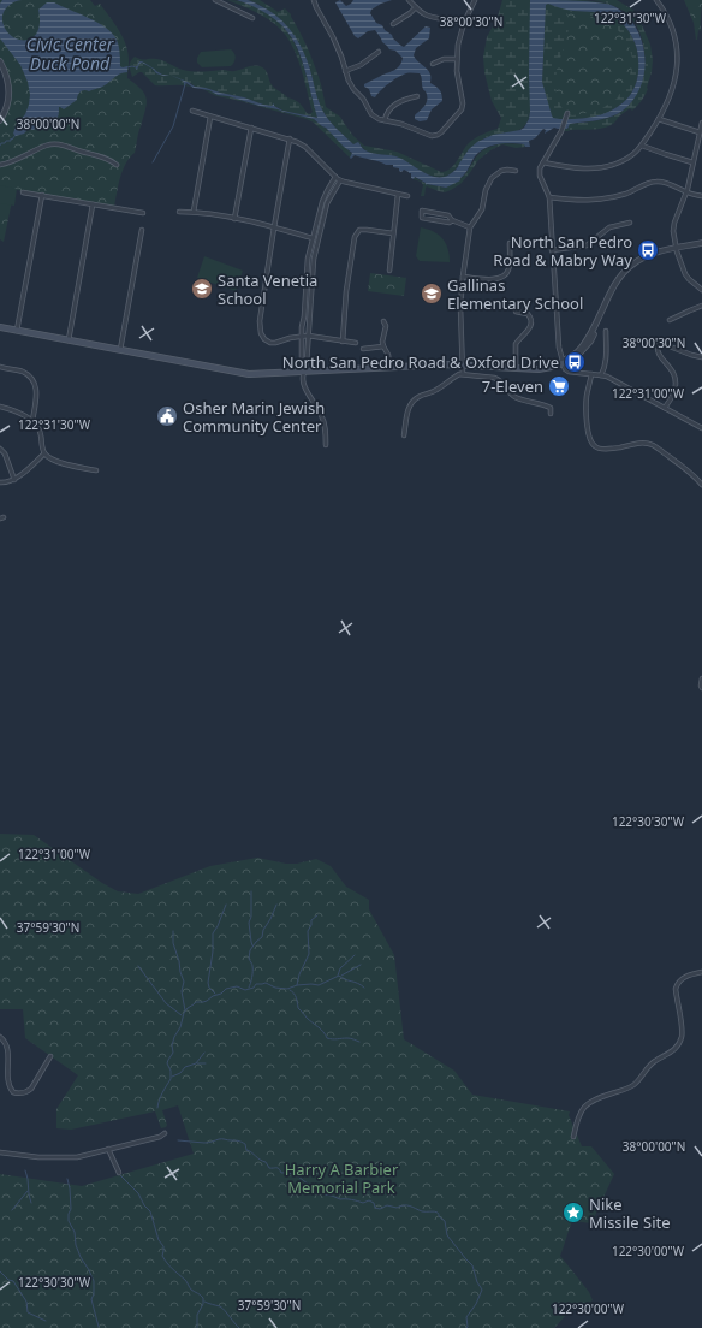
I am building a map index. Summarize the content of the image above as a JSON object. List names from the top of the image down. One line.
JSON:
{"water":["Civic Center Duck Pond"],"parks":["Harry A Barbier Memorial Park"],"places":{"bus stop":["North San Pedro Road & Mabry Way","North San Pedro Road & Oxford Drive"],"school or university":["Santa Venetia School","Gallinas Elementary School"],"supermarket":["7-Eleven"],"public building":["Osher Marin Jewish Community Center"],"place":["Nike Missile Site"]},"coordinates":["122°31'30\"W","38°00'30\"N","38°00'00\"N","122°31'00\"W","122°30'30\"W","37°59'30\"N","122°30'00\"W"]}
